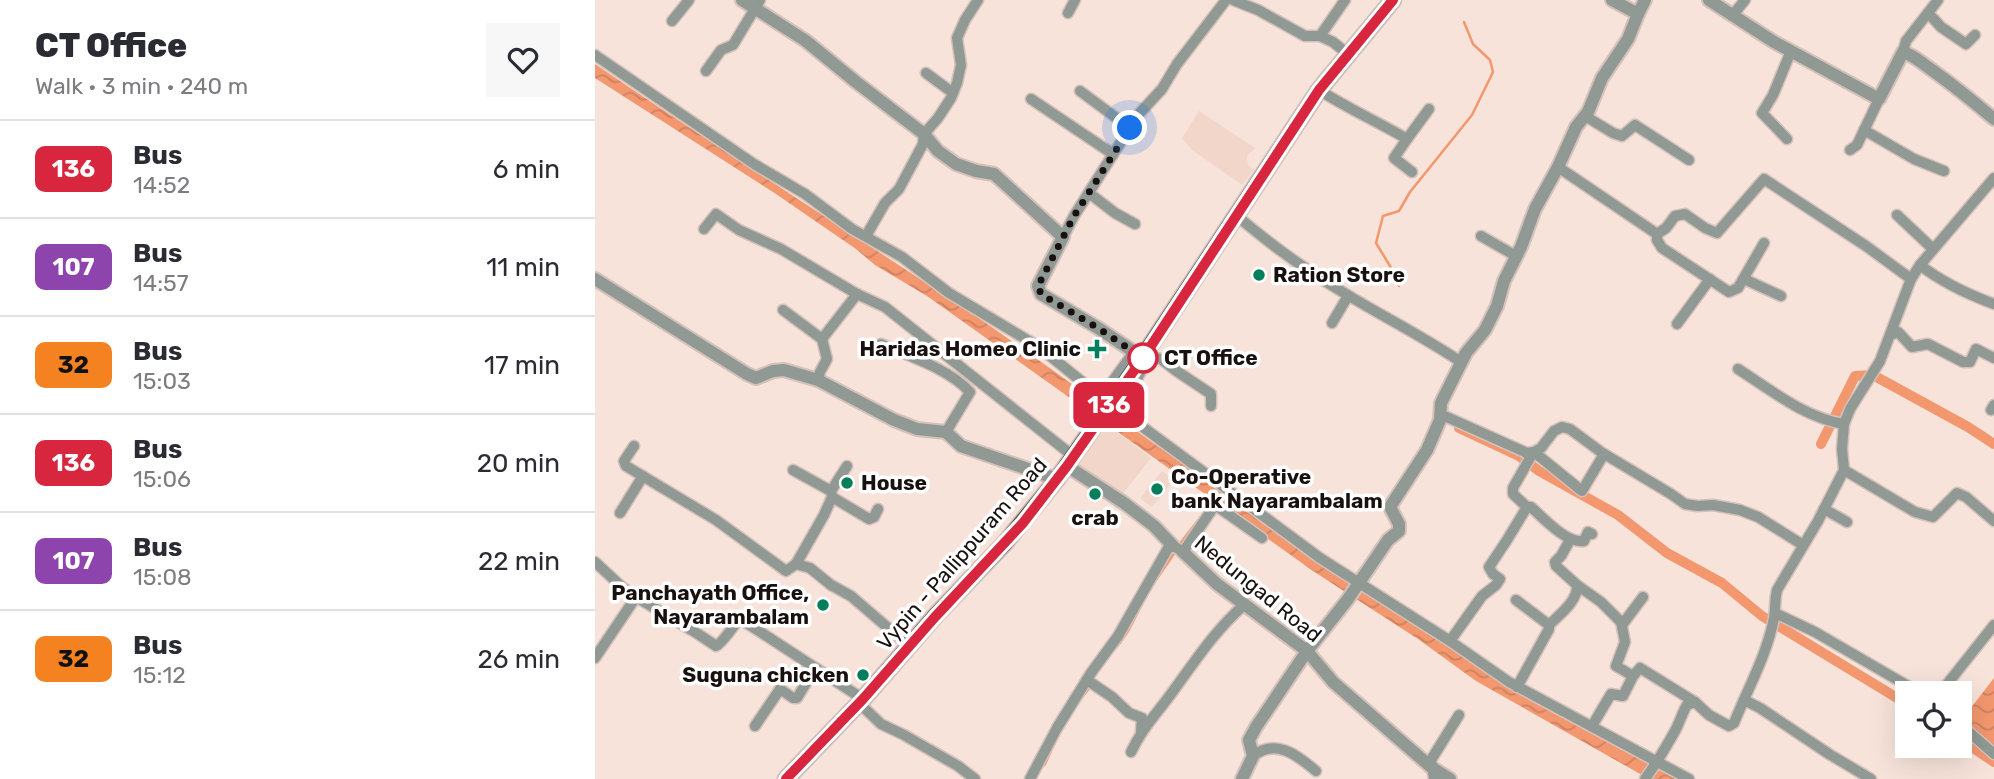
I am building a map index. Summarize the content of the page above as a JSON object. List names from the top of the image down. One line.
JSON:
{"streets":{"main road":["Vypin - Pallippuram Road"],"street":["Nedungad Road"]},"crossings":[["Vypin - Pallippuram Road","Nedungad Road"]],"places":{"other":["Ration Store","CT Office","House","Co-Operative bank Nayarambalam","crab","Panchayath Office, Nayarambalam","Suguna chicken"],"health":["Haridas Homeo Clinic"]},"lines":["bus line 136"],"page":{"heading":["CT Office","Walk · 3 min · 240 m"],"on_map":"136","list":[{"mark":"136","name":"Bus","note":"14:52","value":"6 min"},{"mark":"107","name":"Bus","note":"14:57","value":"11 min"},{"mark":"32","name":"Bus","note":"15:03","value":"17 min"},{"mark":"136","name":"Bus","note":"15:06","value":"20 min"},{"mark":"107","name":"Bus","note":"15:08","value":"22 min"},{"mark":"32","name":"Bus","note":"15:12","value":"26 min"}]}}
